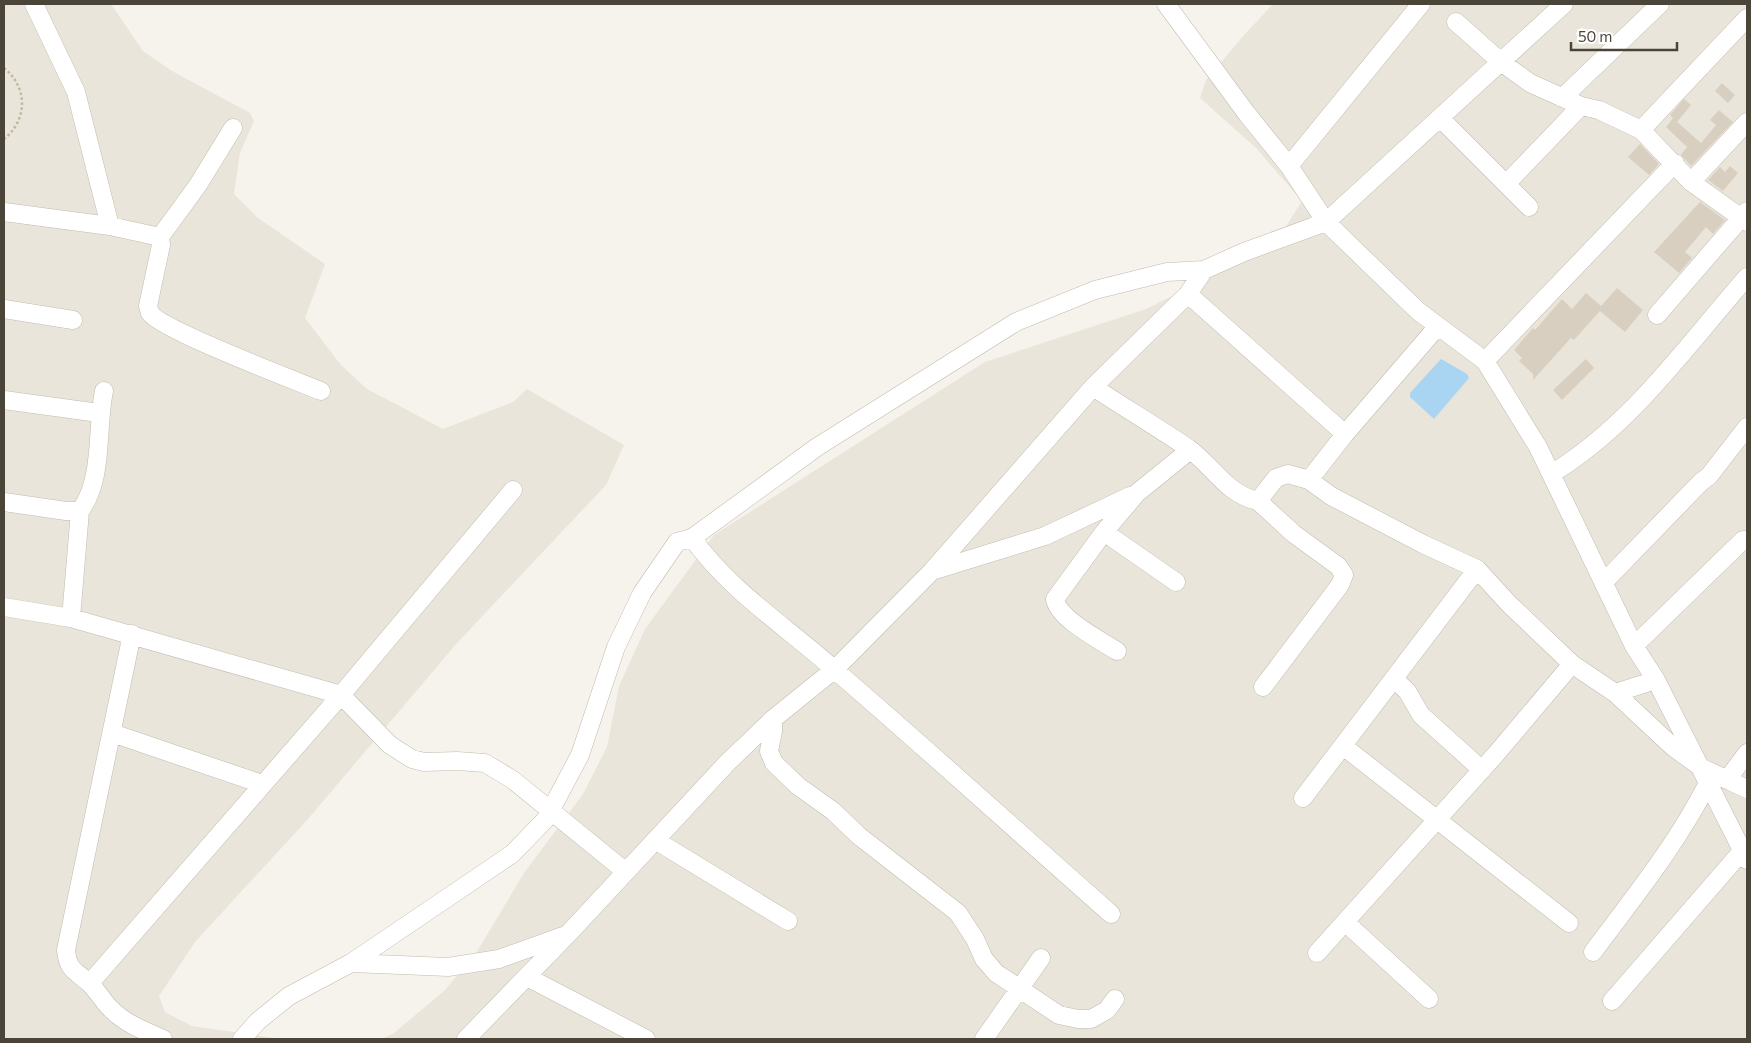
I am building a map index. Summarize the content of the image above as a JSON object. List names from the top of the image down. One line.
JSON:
{"scale_bar":"50 m"}
